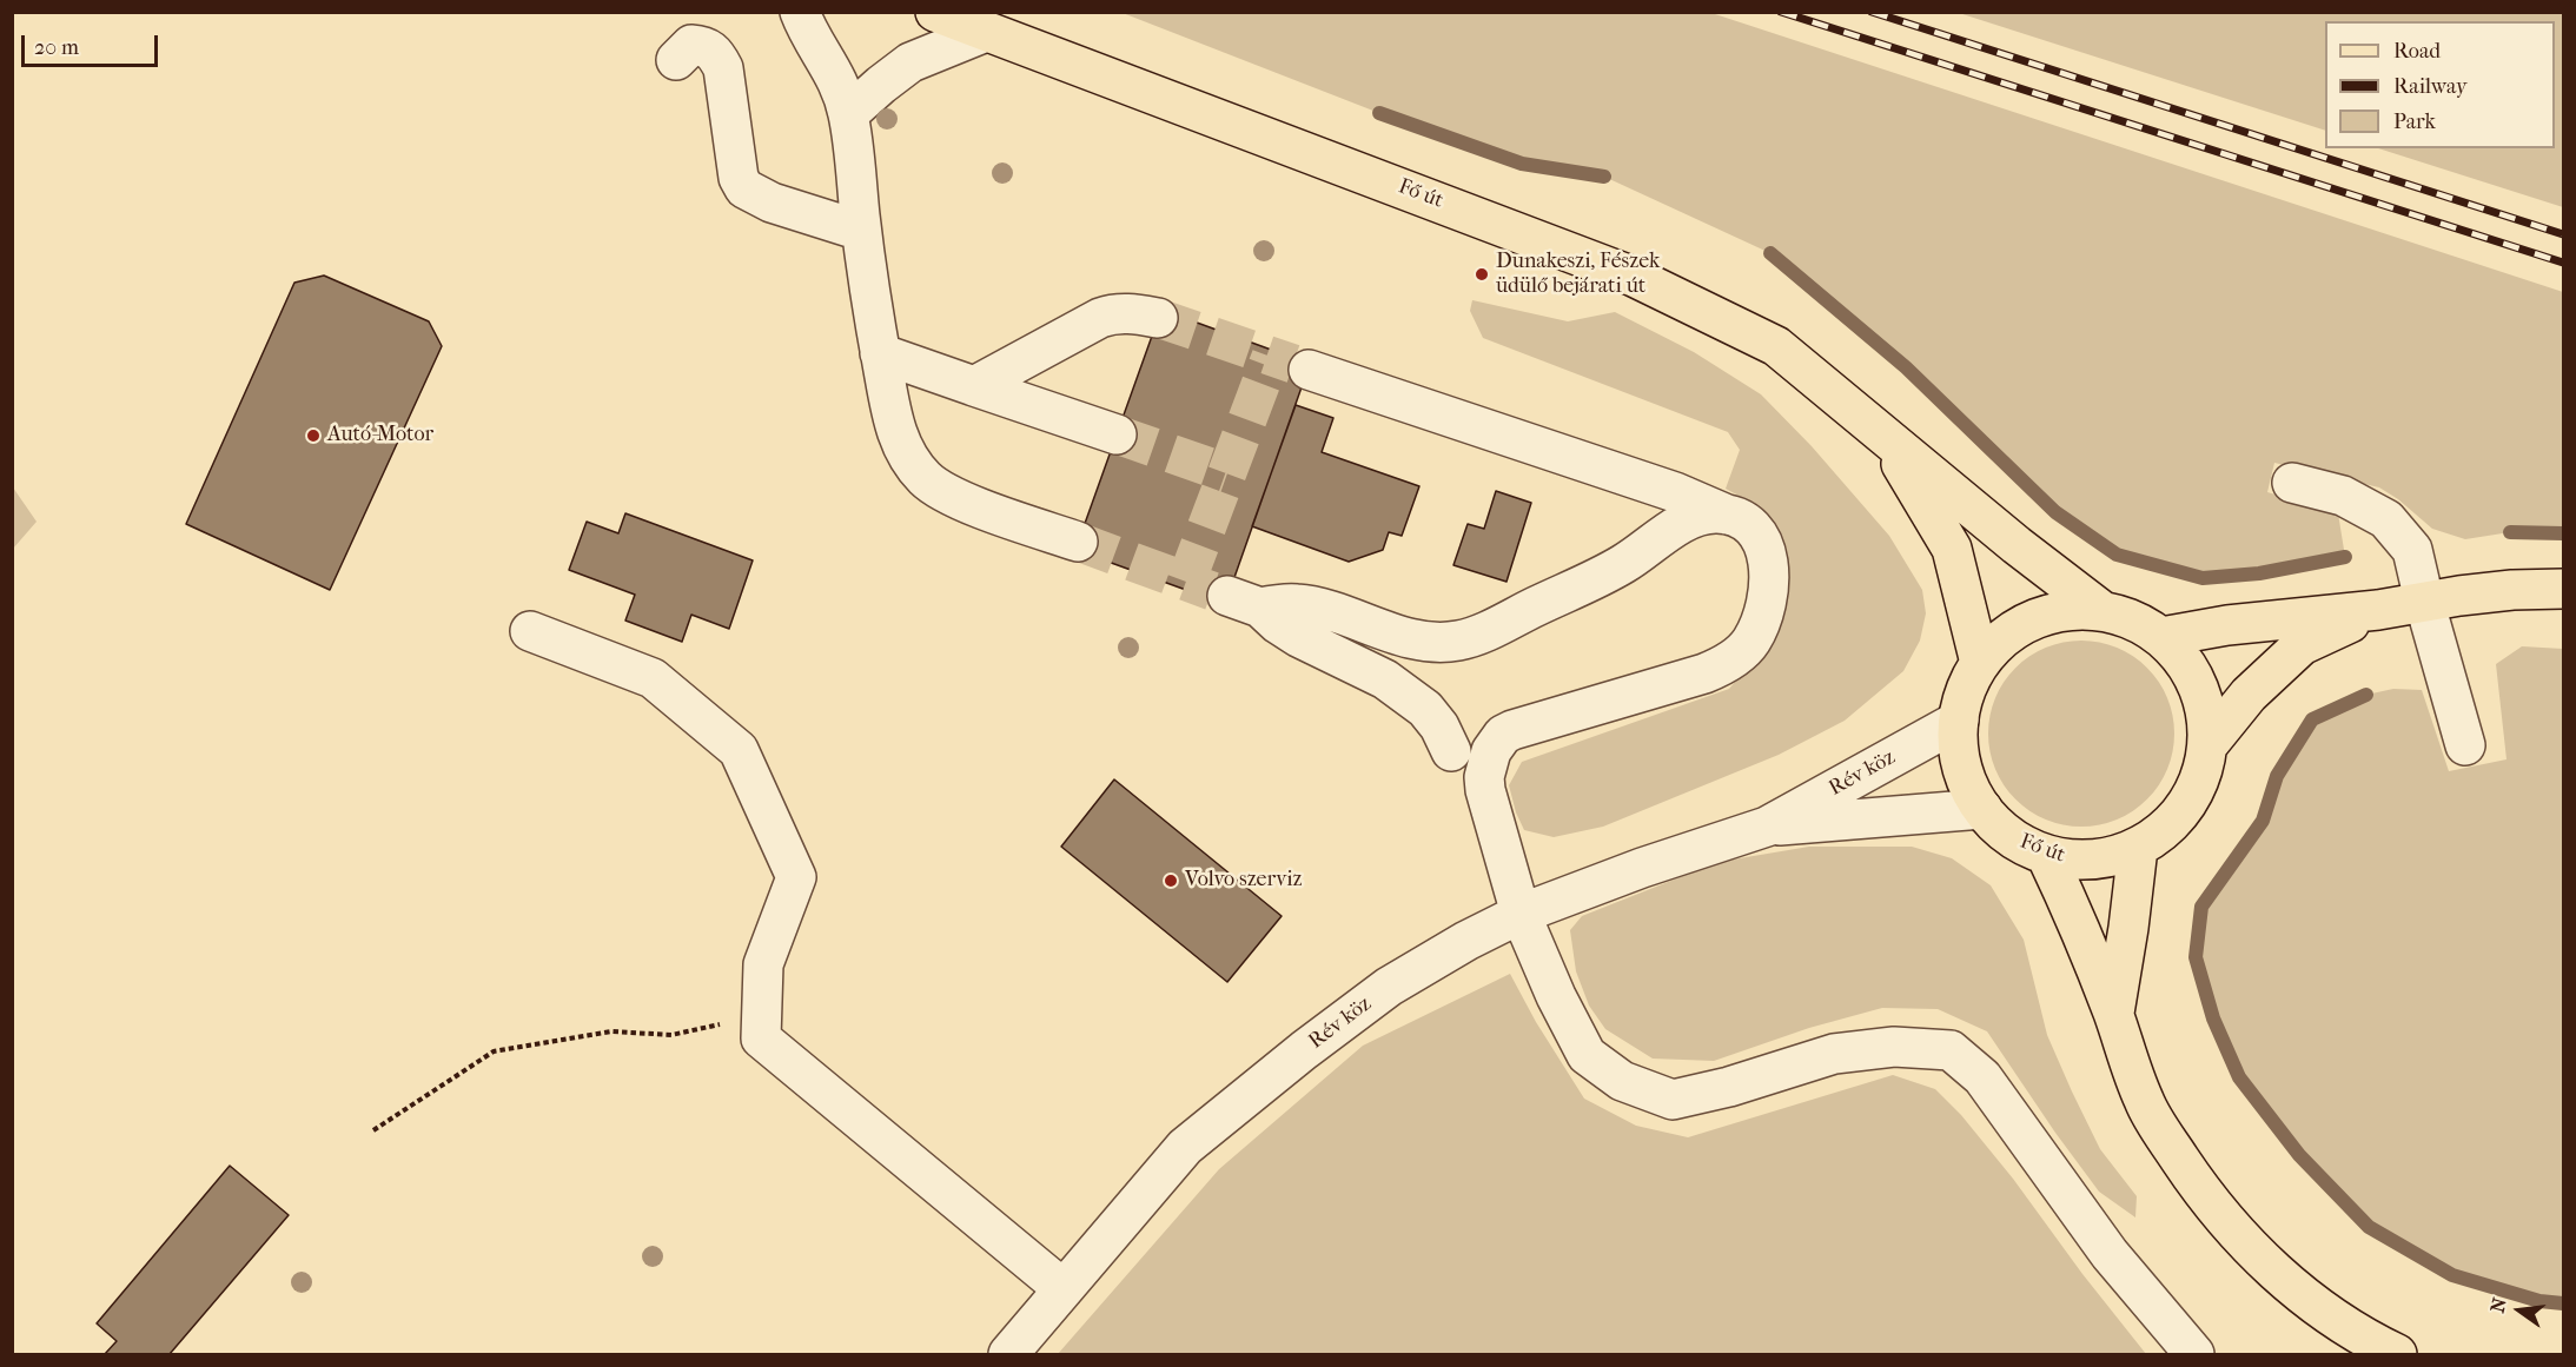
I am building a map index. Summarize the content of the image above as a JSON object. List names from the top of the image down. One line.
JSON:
{"streets":{"main road":["Fő út"],"street":["Rév köz"]},"crossings":[["Fő út","Rév köz"]],"places":["Dunakeszi, Fészek üdülő bejárati út","Autó-Motor","Volvo szerviz"],"legend":["Road","Railway","Park"],"scale_bar":"20 m","north":"left"}
